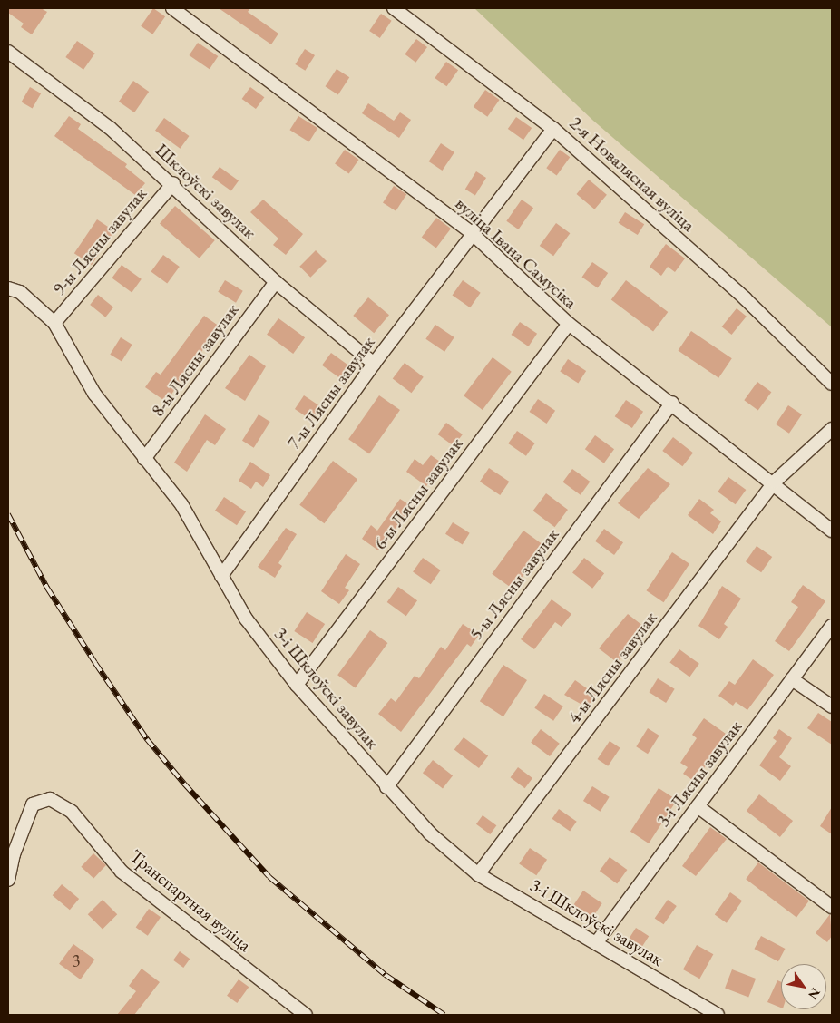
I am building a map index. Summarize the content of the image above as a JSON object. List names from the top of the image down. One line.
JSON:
{"streets":{"street":["2-я Новалясная вуліца","Шклоўскі завулак","9-ы Лясны завулак","вуліца Івана Самусіка","8-ы Лясны завулак","7-ы Лясны завулак","6-ы Лясны завулак","5-ы Лясны завулак","4-ы Лясны завулак","3-і Шклоўскі завулак","3-і Лясны завулак","Транспартная вуліца"]},"crossings":[["2-я Новалясная вуліца","7-ы Лясны завулак"],["Шклоўскі завулак","9-ы Лясны завулак"],["Шклоўскі завулак","8-ы Лясны завулак"],["Шклоўскі завулак","7-ы Лясны завулак"],["9-ы Лясны завулак","3-і Шклоўскі завулак"],["вуліца Івана Самусіка","7-ы Лясны завулак"],["вуліца Івана Самусіка","6-ы Лясны завулак"],["вуліца Івана Самусіка","5-ы Лясны завулак"],["вуліца Івана Самусіка","4-ы Лясны завулак"],["8-ы Лясны завулак","3-і Шклоўскі завулак"],["7-ы Лясны завулак","3-і Шклоўскі завулак"],["6-ы Лясны завулак","3-і Шклоўскі завулак"],["5-ы Лясны завулак","3-і Шклоўскі завулак"],["4-ы Лясны завулак","3-і Шклоўскі завулак"],["3-і Шклоўскі завулак","3-і Лясны завулак"]],"house_numbers":["3"],"north":"bottom right"}
